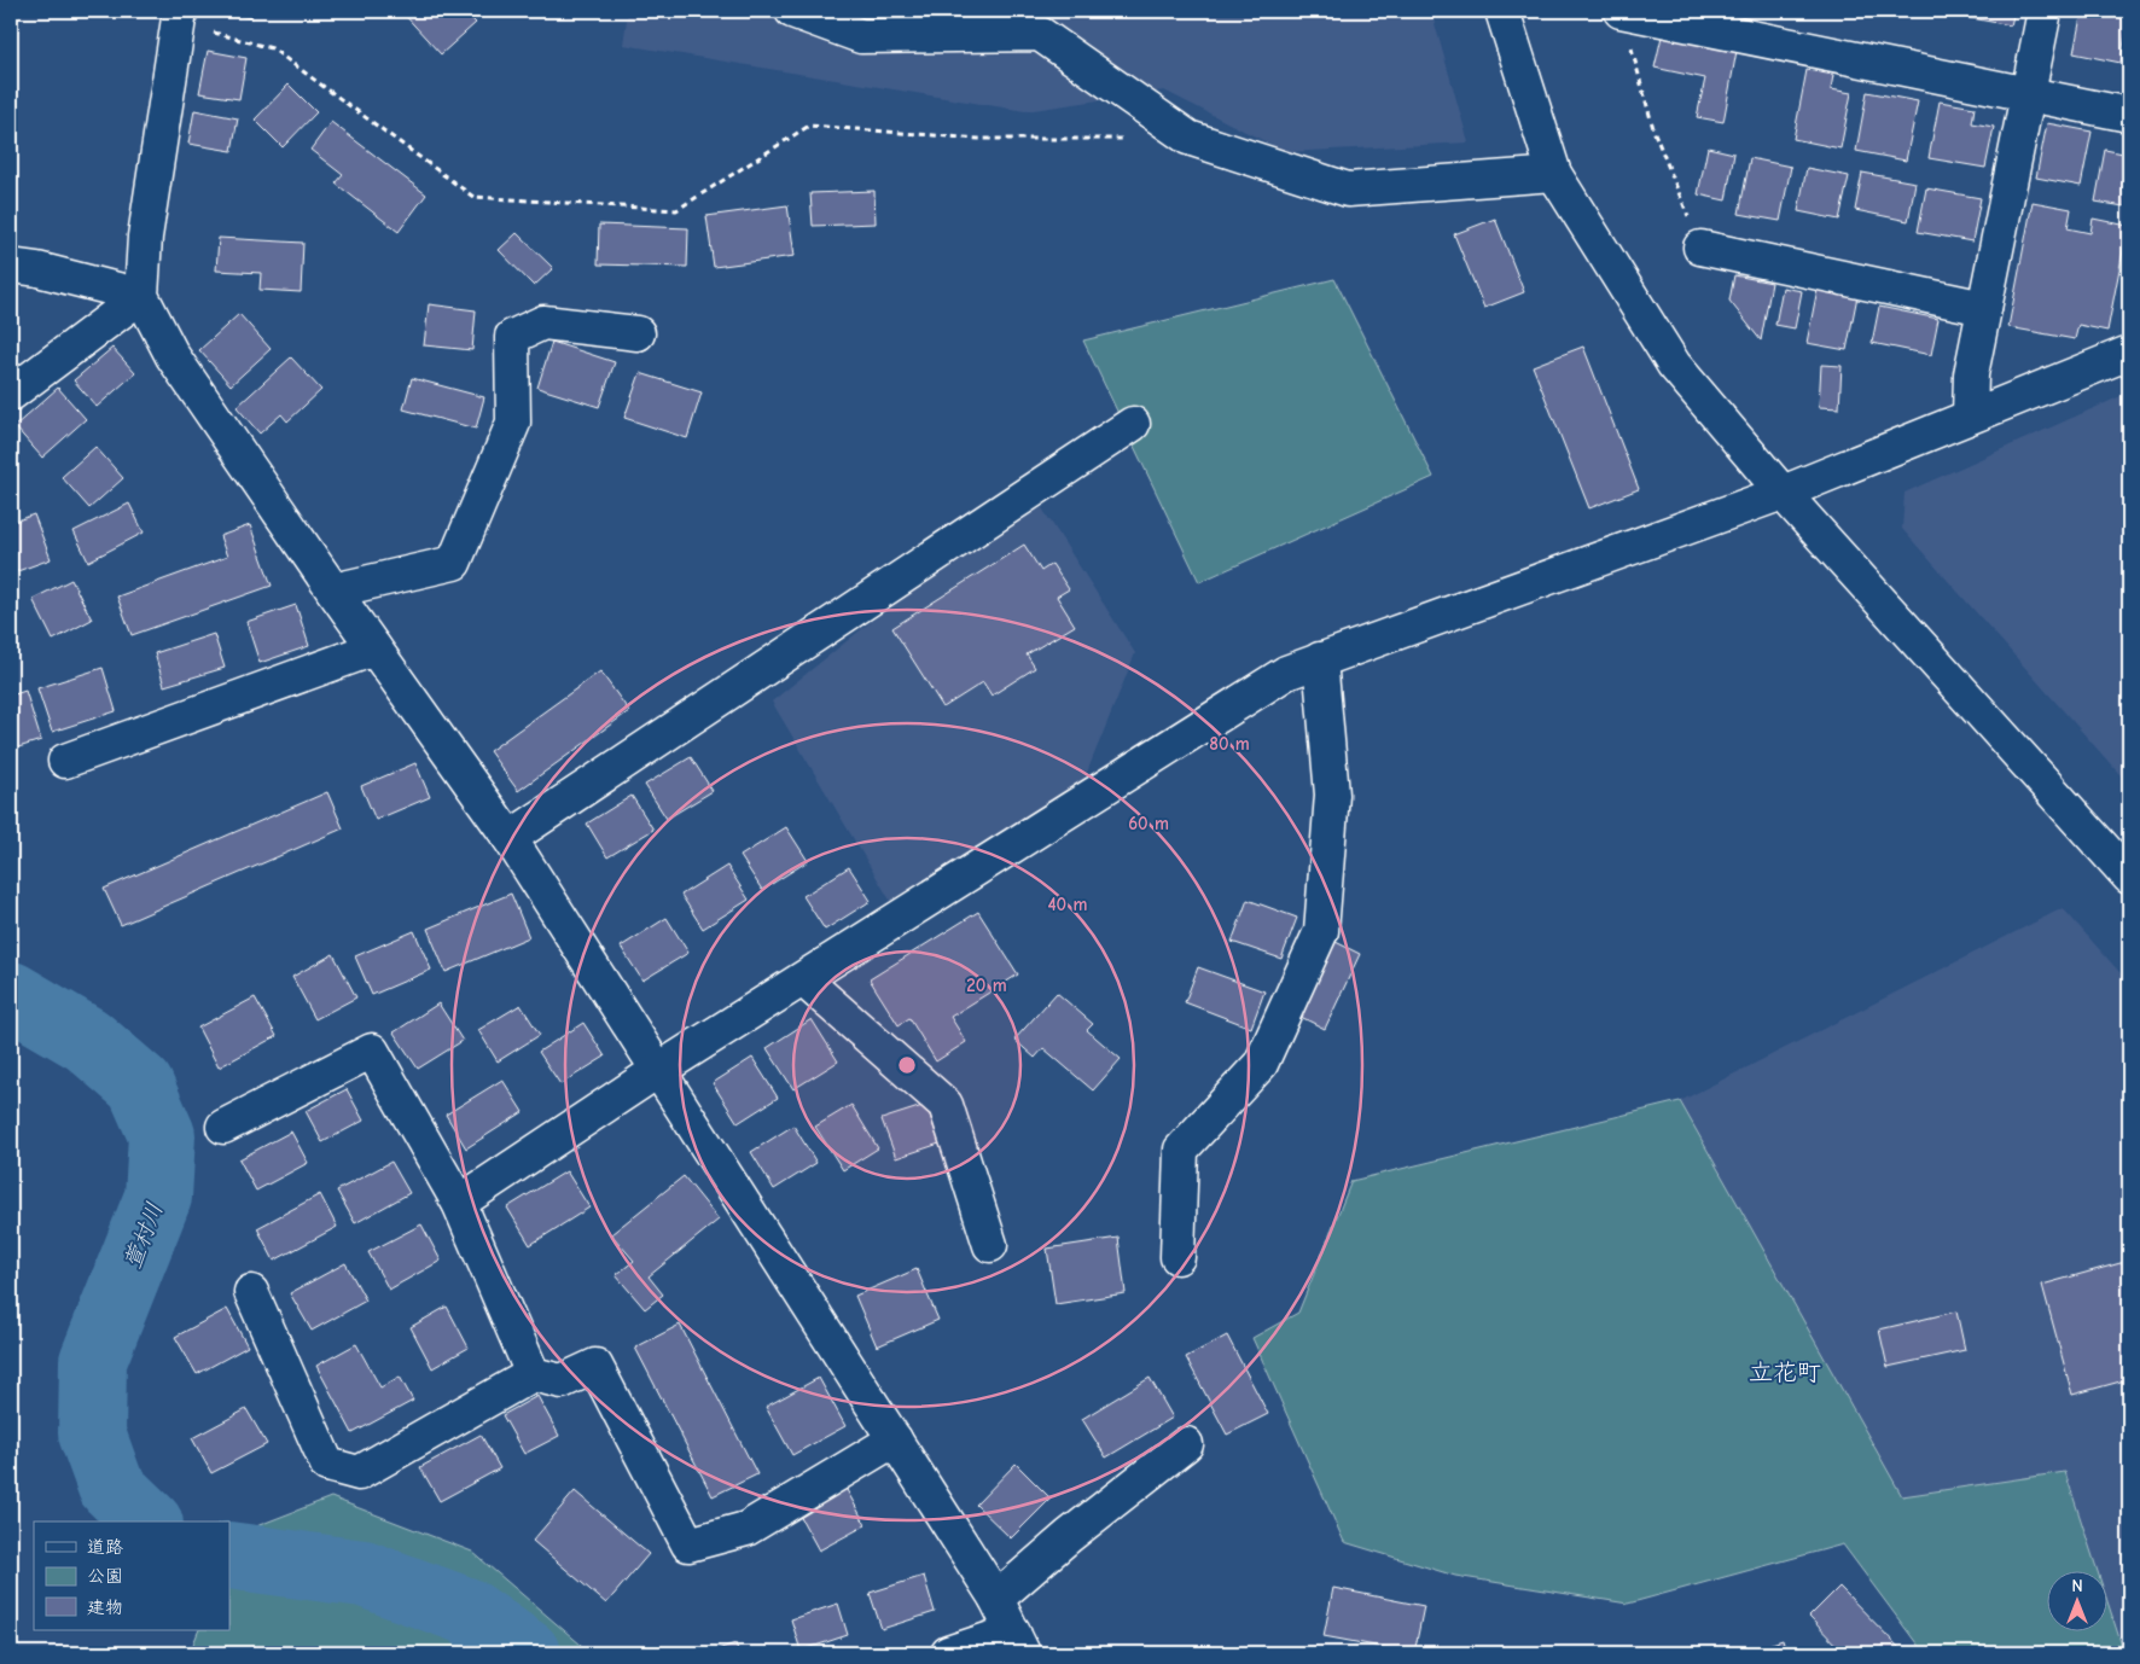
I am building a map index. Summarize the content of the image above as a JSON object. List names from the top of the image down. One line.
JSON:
{"districts":["立花町"],"water":["萱村川"],"legend":["道路","公園","建物"],"north":"top","rings":["80 m","60 m","40 m","20 m"]}
